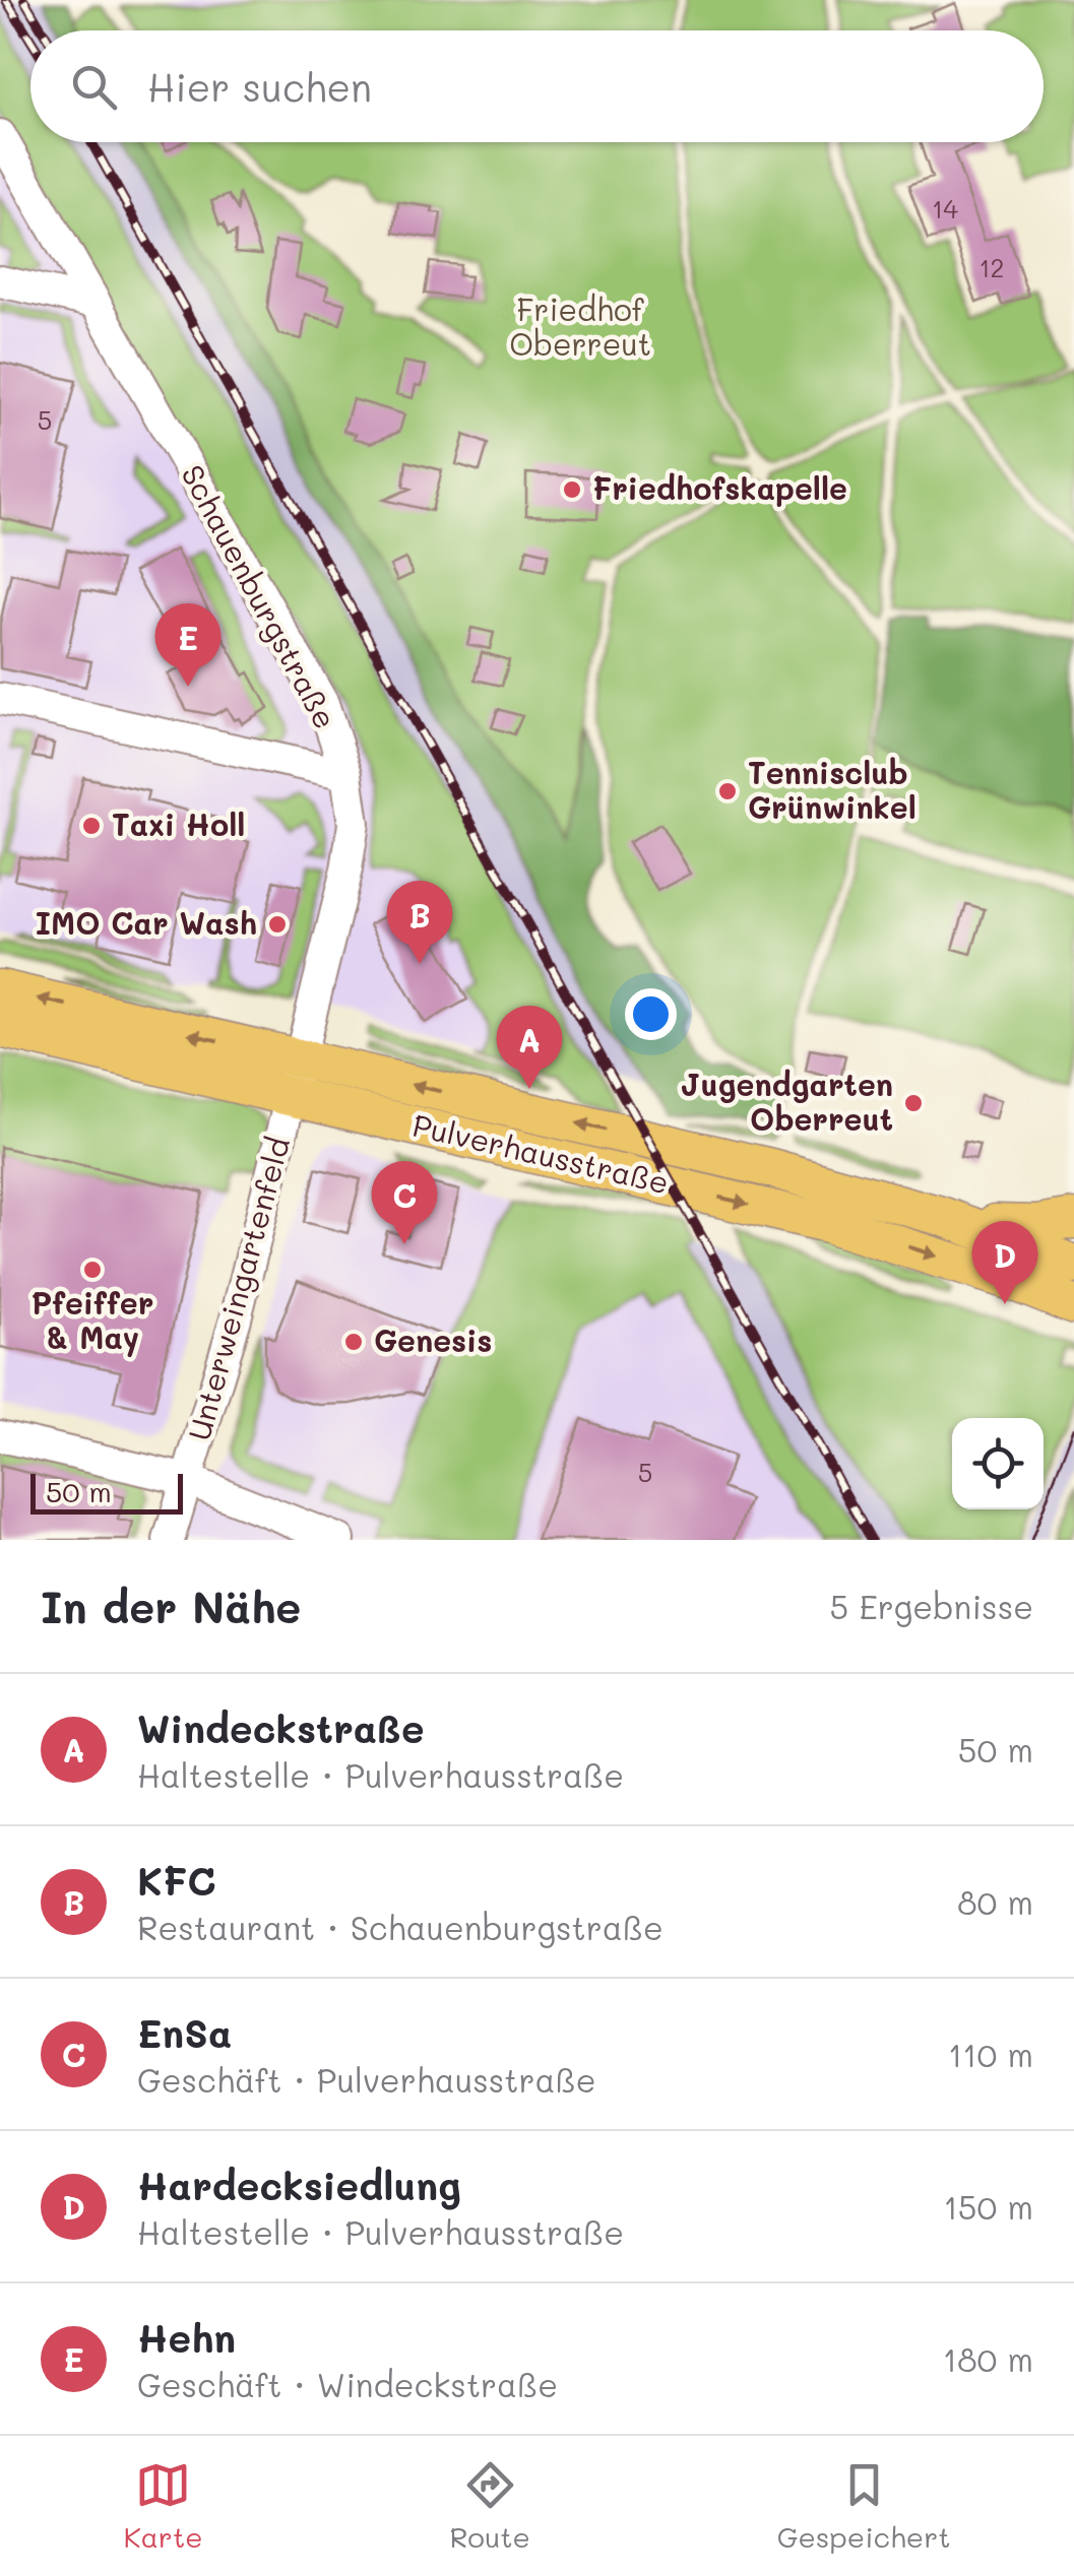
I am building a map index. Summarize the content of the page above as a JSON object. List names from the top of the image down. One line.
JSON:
{"streets":{"main road":["Pulverhausstraße"],"street":["Schauenburgstraße","Unterweingartenfeld"]},"crossings":[["Schauenburgstraße","Pulverhausstraße"],["Schauenburgstraße","Unterweingartenfeld"],["Pulverhausstraße","Unterweingartenfeld"]],"parks":["Friedhof Oberreut"],"places":["Friedhofskapelle","Tennisclub Grünwinkel","Taxi Holl","IMO Car Wash","Jugendgarten Oberreut","Pfeiffer & May","Genesis"],"house_numbers":["14","12","5","5"],"scale_bar":"50 m","page":{"search":"Hier suchen","pins":["E","B","A","C","D"],"scale":"50 m","heading":["In der Nähe","5 Ergebnisse"],"list":[{"mark":"A","name":"Windeckstraße","note":"Haltestelle · Pulverhausstraße","value":"50 m"},{"mark":"B","name":"KFC","note":"Restaurant · Schauenburgstraße","value":"80 m"},{"mark":"C","name":"EnSa","note":"Geschäft · Pulverhausstraße","value":"110 m"},{"mark":"D","name":"Hardecksiedlung","note":"Haltestelle · Pulverhausstraße","value":"150 m"},{"mark":"E","name":"Hehn","note":"Geschäft · Windeckstraße","value":"180 m"}],"nav":["Karte","Route","Gespeichert"]}}
